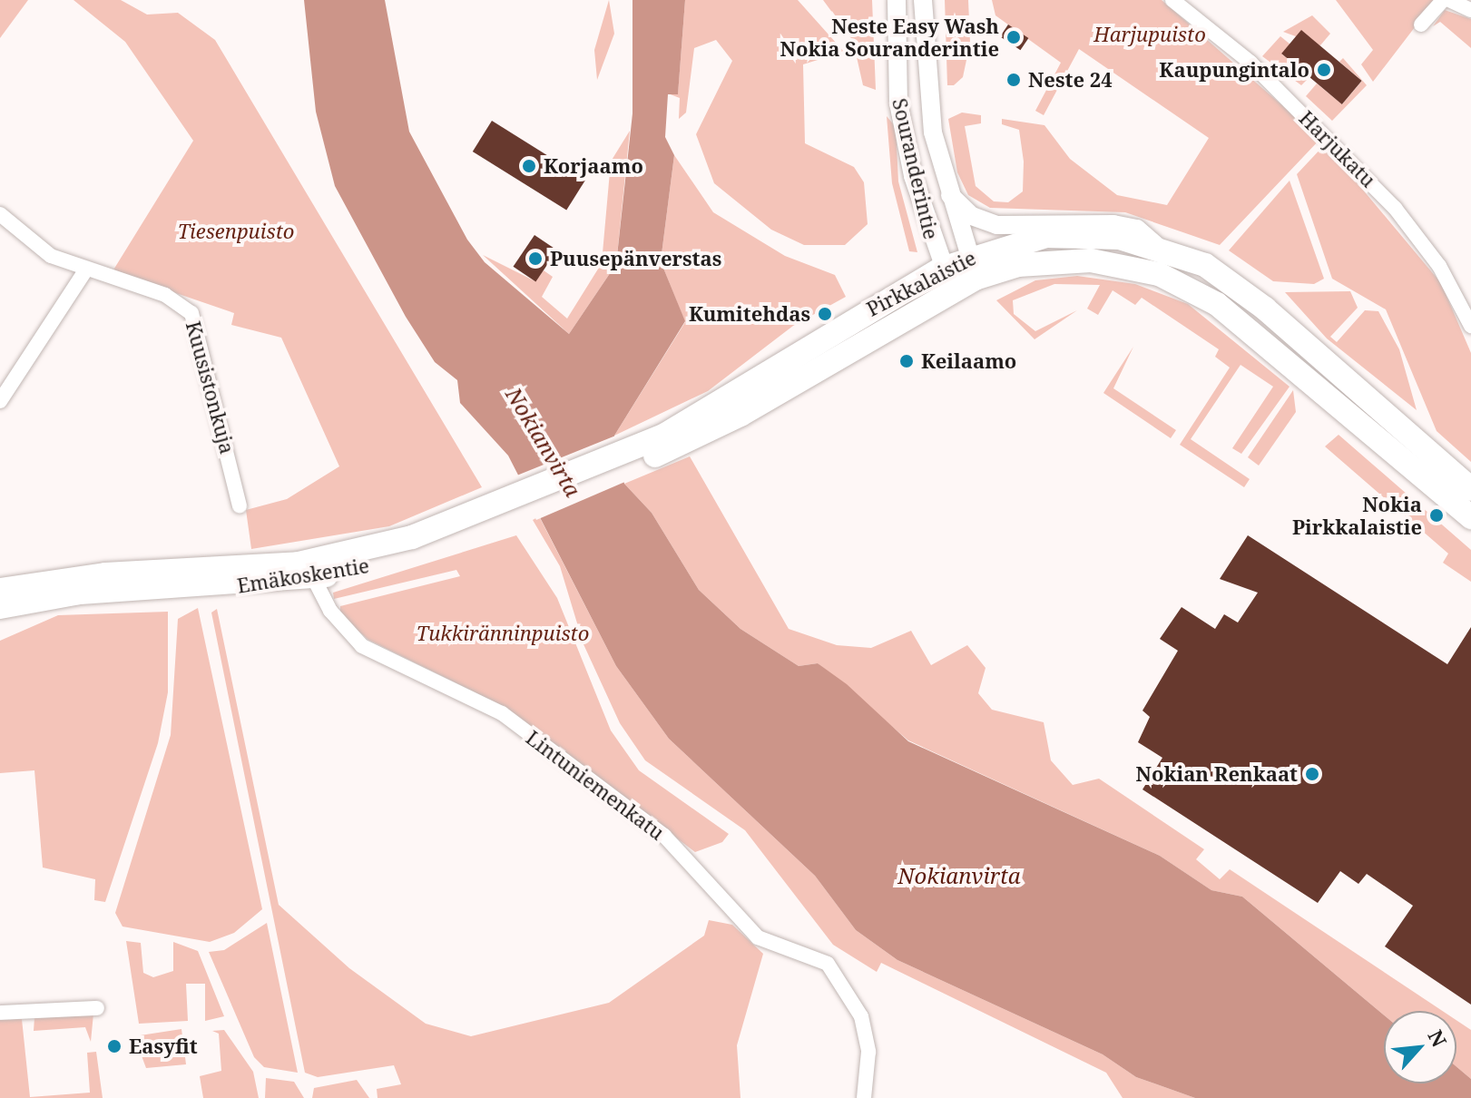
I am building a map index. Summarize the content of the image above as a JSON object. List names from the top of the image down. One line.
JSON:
{"streets":{"main road":["Pirkkalaistie","Emäkoskentie"],"street":["Harjukatu","Souranderintie","Kuusistonkuja","Lintuniemenkatu"]},"crossings":[["Souranderintie","Pirkkalaistie"],["Pirkkalaistie","Emäkoskentie"],["Emäkoskentie","Lintuniemenkatu"]],"water":["Nokianvirta"],"parks":["Harjupuisto","Tiesenpuisto","Tukkiränninpuisto"],"places":["Neste Easy Wash Nokia Souranderintie","Kaupungintalo","Neste 24","Korjaamo","Puusepänverstas","Kumitehdas","Keilaamo","Nokia Pirkkalaistie","Nokian Renkaat","Easyfit"],"north":"top right"}
